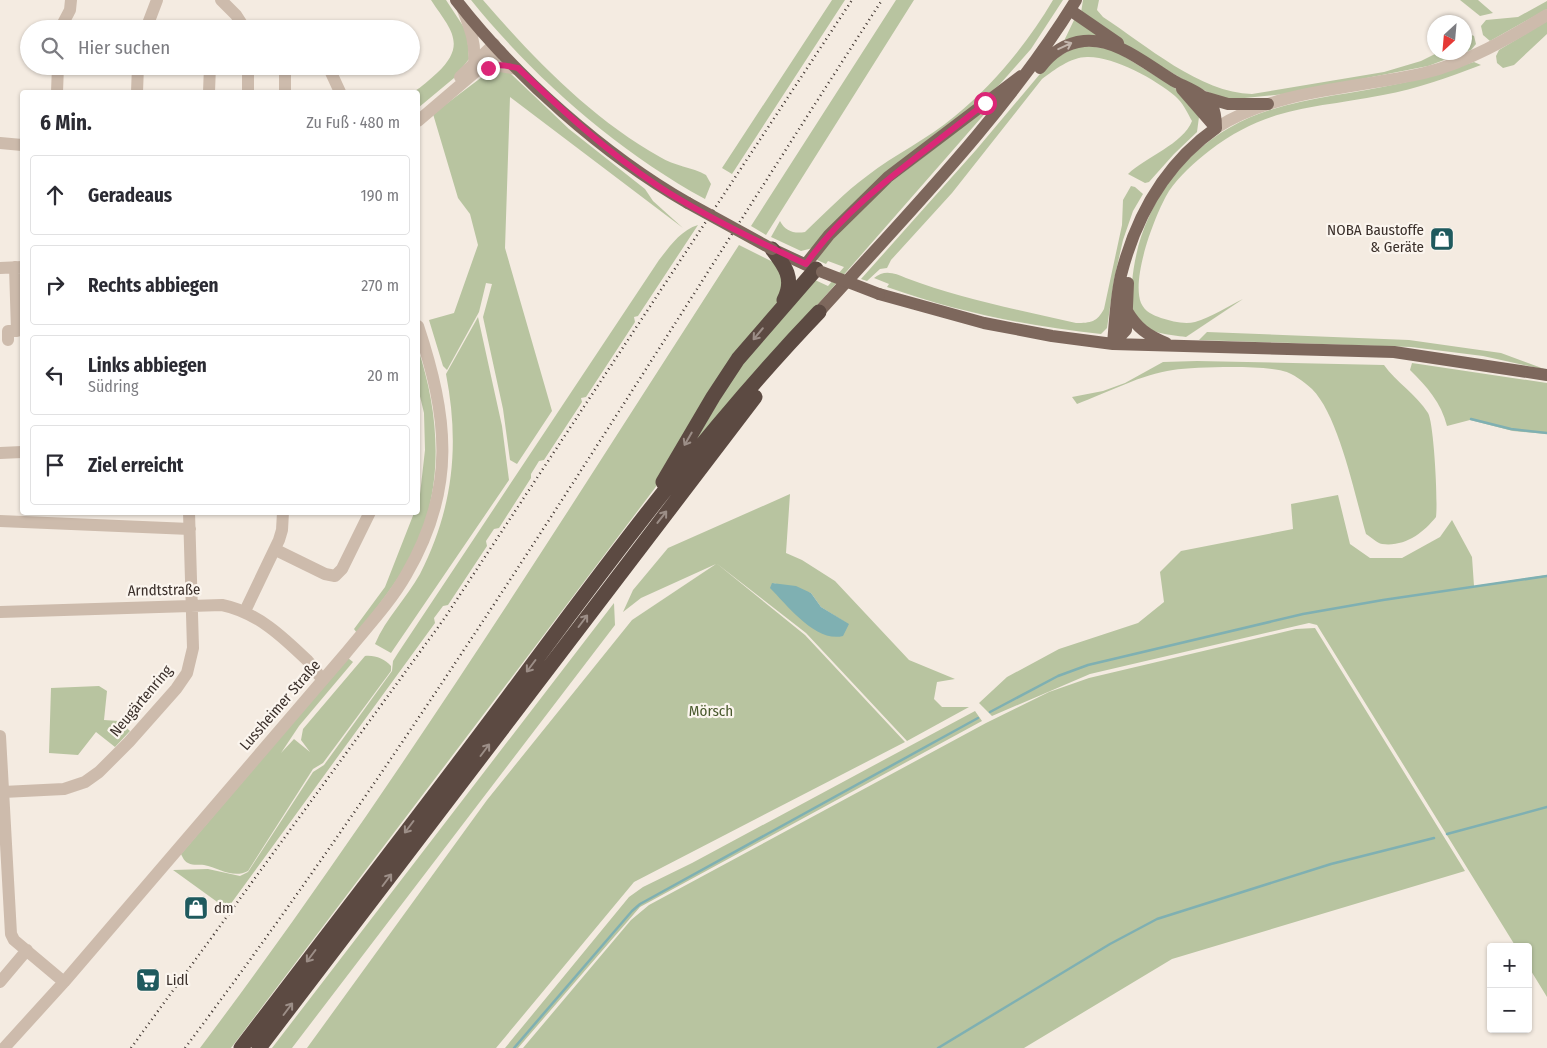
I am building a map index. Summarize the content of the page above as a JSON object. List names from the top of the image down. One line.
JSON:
{"streets":{"street":["Arndtstraße","Neugärtenring","Lussheimer Straße"]},"crossings":[["Arndtstraße","Neugärtenring"],["Arndtstraße","Lussheimer Straße"]],"parks":["Mörsch"],"places":{"shop":["NOBA Baustoffe & Geräte","dm"],"supermarket":["Lidl"]},"north":"bottom left","page":{"search":"Hier suchen","heading":["6 Min.","Zu Fuß · 480 m"],"list":[["Geradeaus","190 m"],["Rechts abbiegen","270 m"],["Links abbiegen","Südring","20 m"],"Ziel erreicht"],"map_buttons":["+","−"]}}
